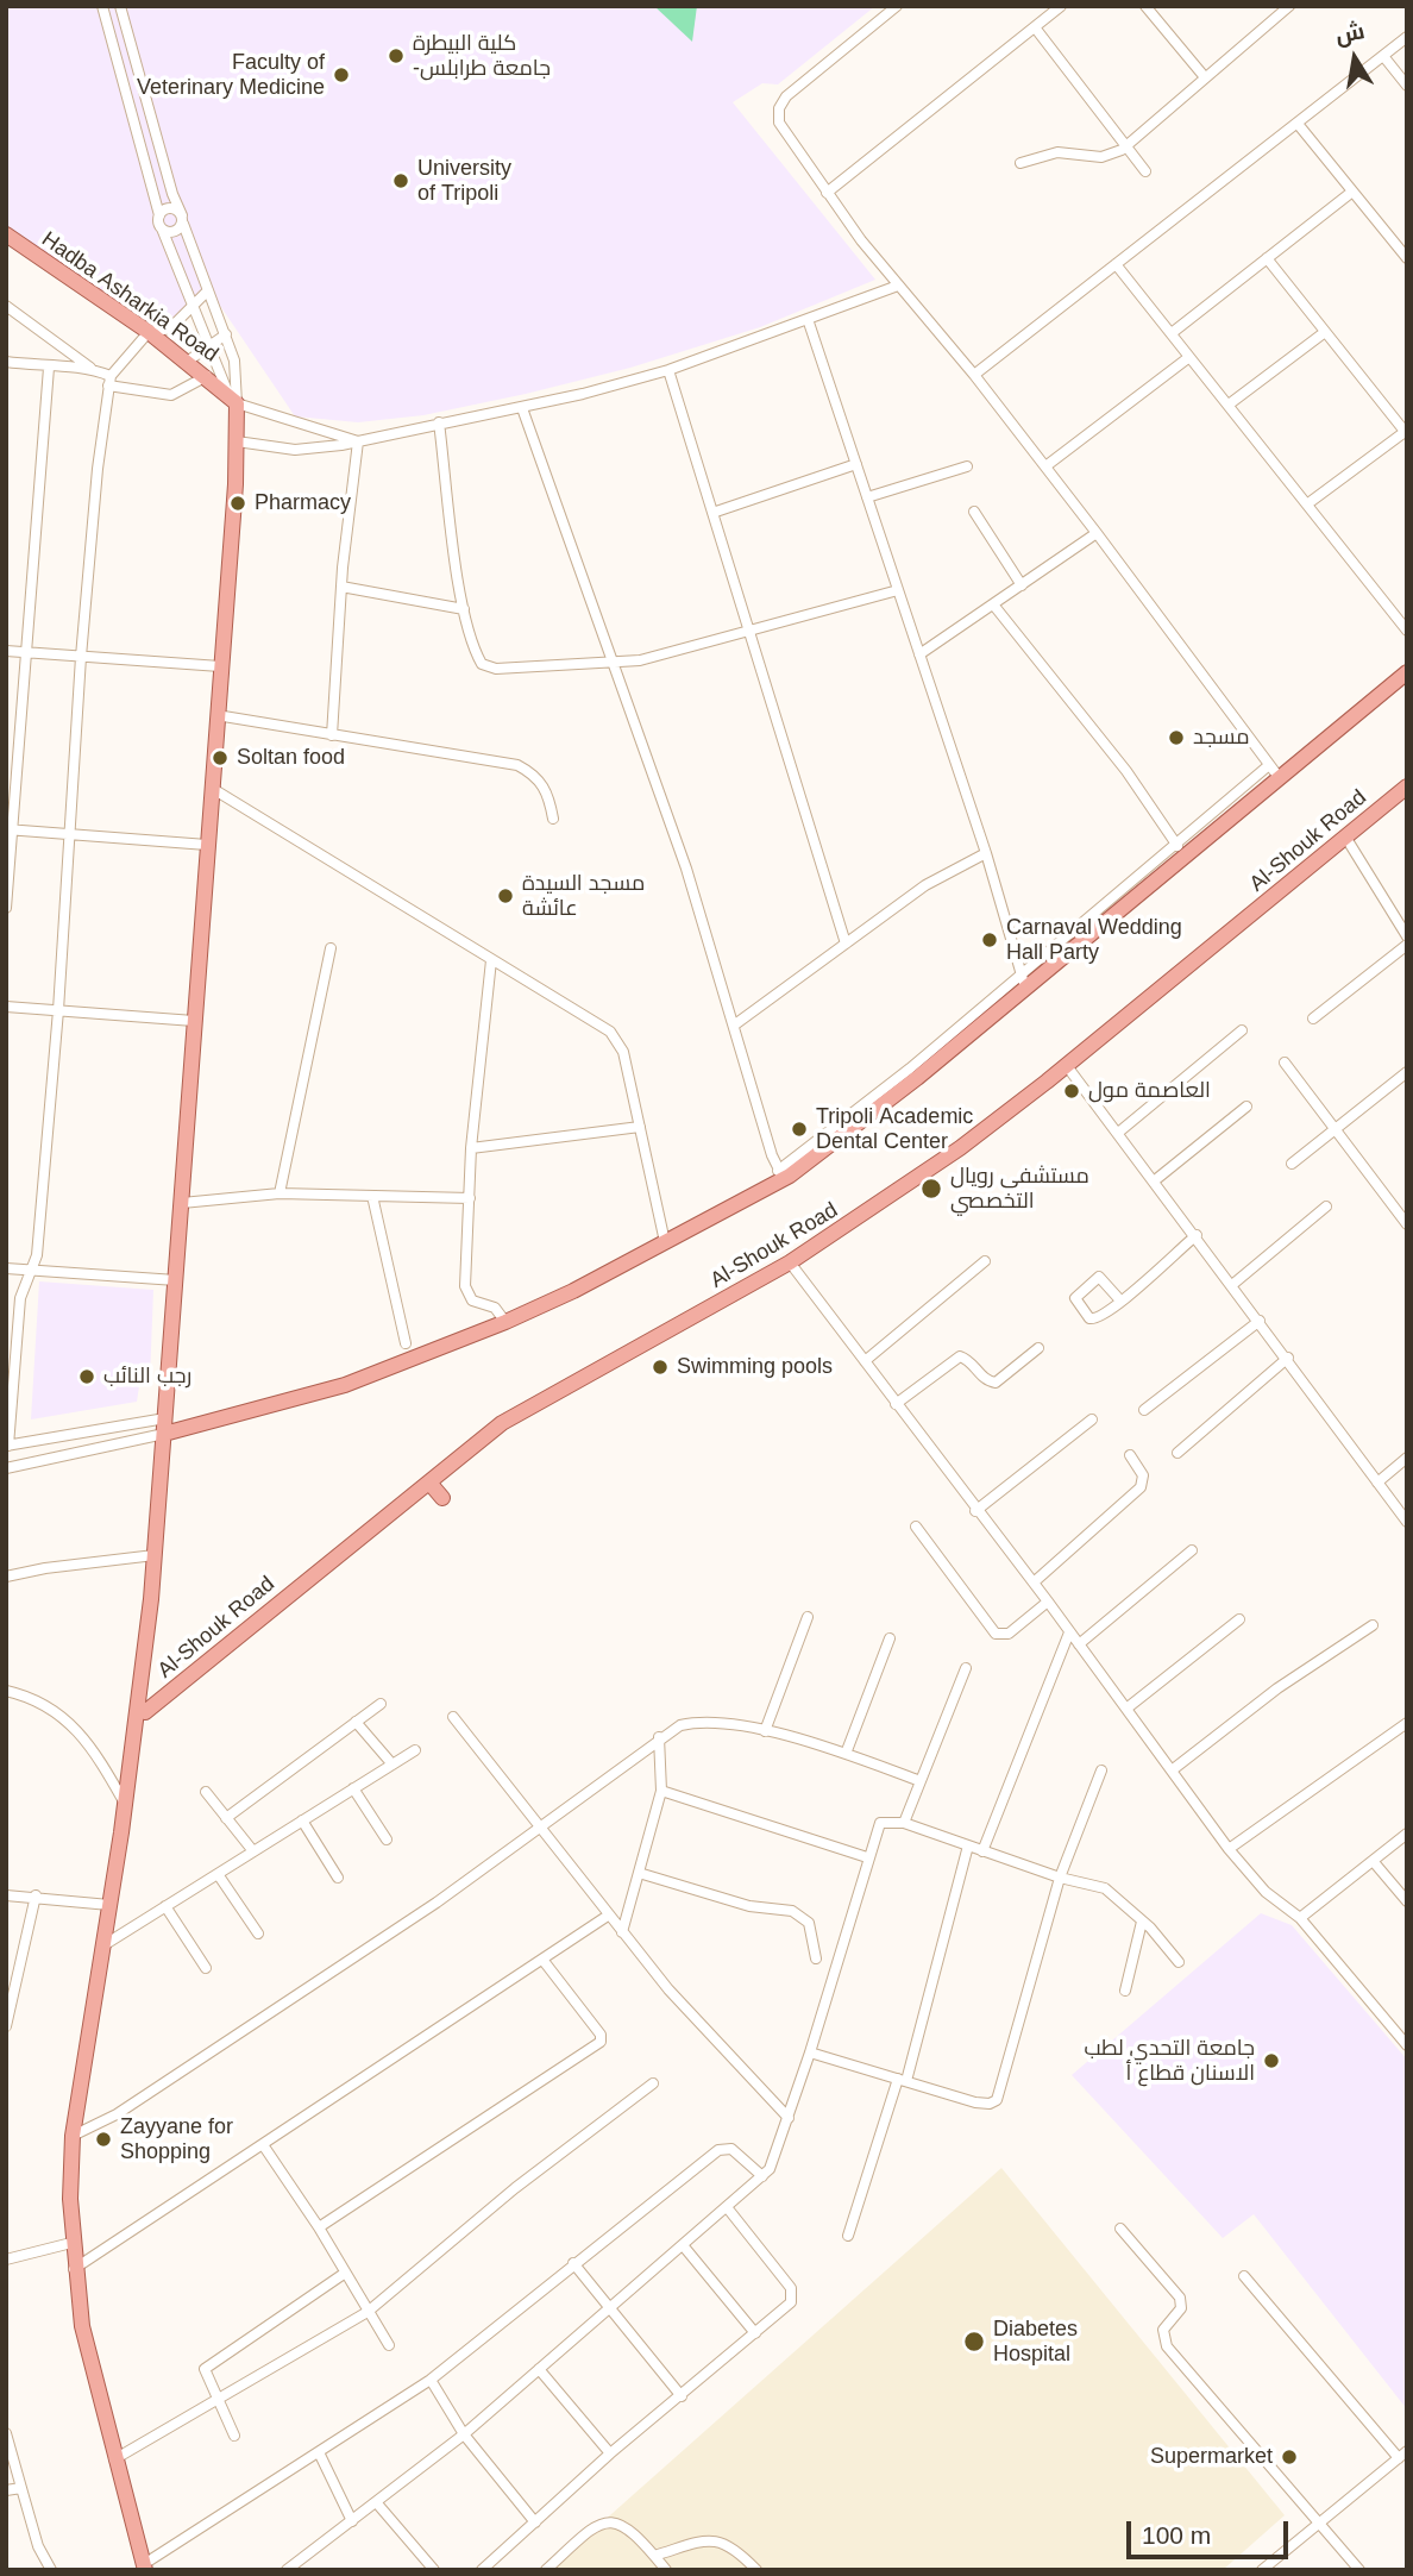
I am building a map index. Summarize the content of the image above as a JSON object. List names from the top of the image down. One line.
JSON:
{"streets":{"main road":["Hadba Asharkia Road","Al-Shouk Road"]},"places":["كلية البيطرة -جامعة طرابلس","Faculty of Veterinary Medicine","University of Tripoli","Pharmacy","مسجد","Soltan food","مسجد السيدة عائشة","Carnaval Wedding Hall Party","العاصمة مول","Tripoli Academic Dental Center","مستشفى رويال التخصصي","Swimming pools","رجب النائب","جامعة التحدي لطب الاسنان قطاع أ","Zayyane for Shopping","Diabetes Hospital","Supermarket"],"scale_bar":"100 m","north":"top"}
